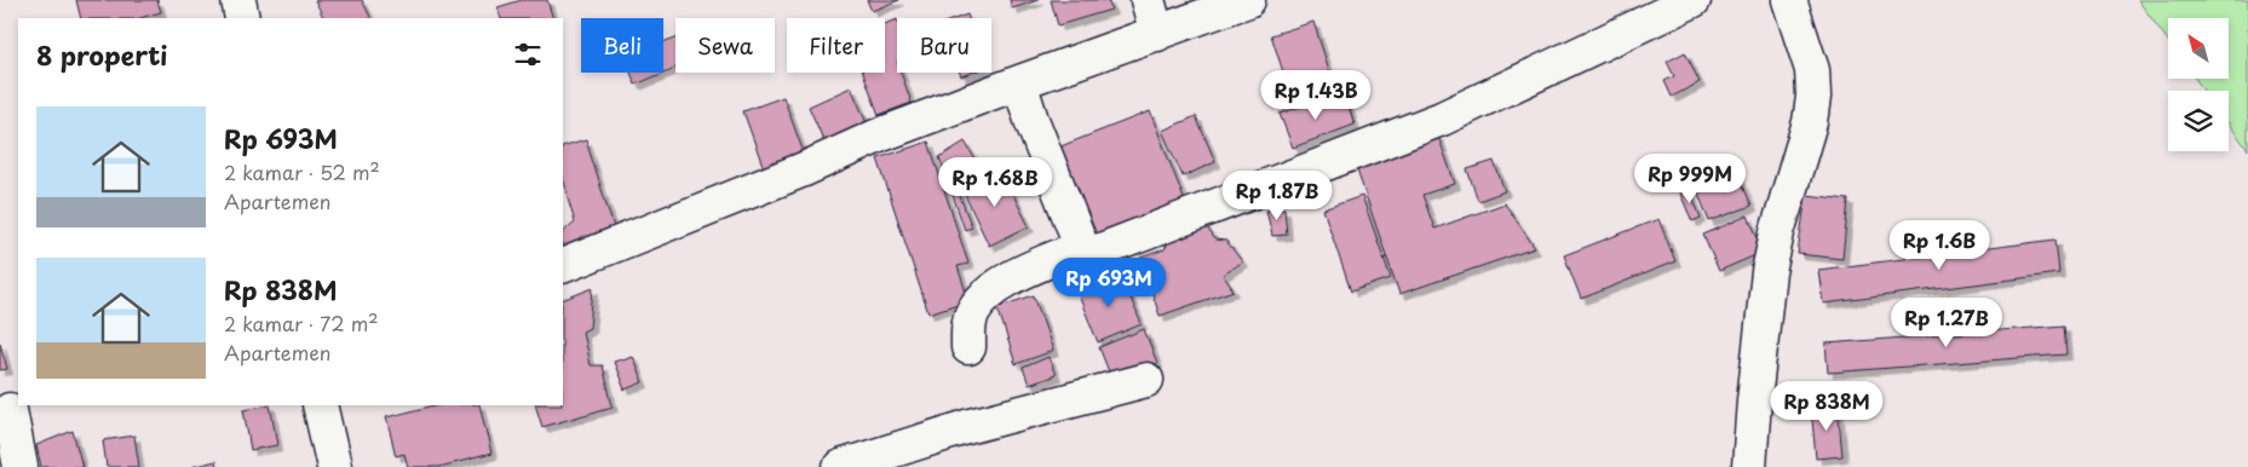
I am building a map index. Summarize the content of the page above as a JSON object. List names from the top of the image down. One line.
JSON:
{"north":"top left","page":{"chip":["Beli","Sewa","Filter","Baru"],"heading":"8 properti","price":["Rp 1.43B","Rp 999M","Rp 1.68B","Rp 1.87B","Rp 1.6B","Rp 693M","Rp 1.27B","Rp 838M"],"list":[{"name":"Rp 693M","note":"2 kamar · 52 m² · Apartemen"},{"name":"Rp 838M","note":"2 kamar · 72 m² · Apartemen"}]}}
